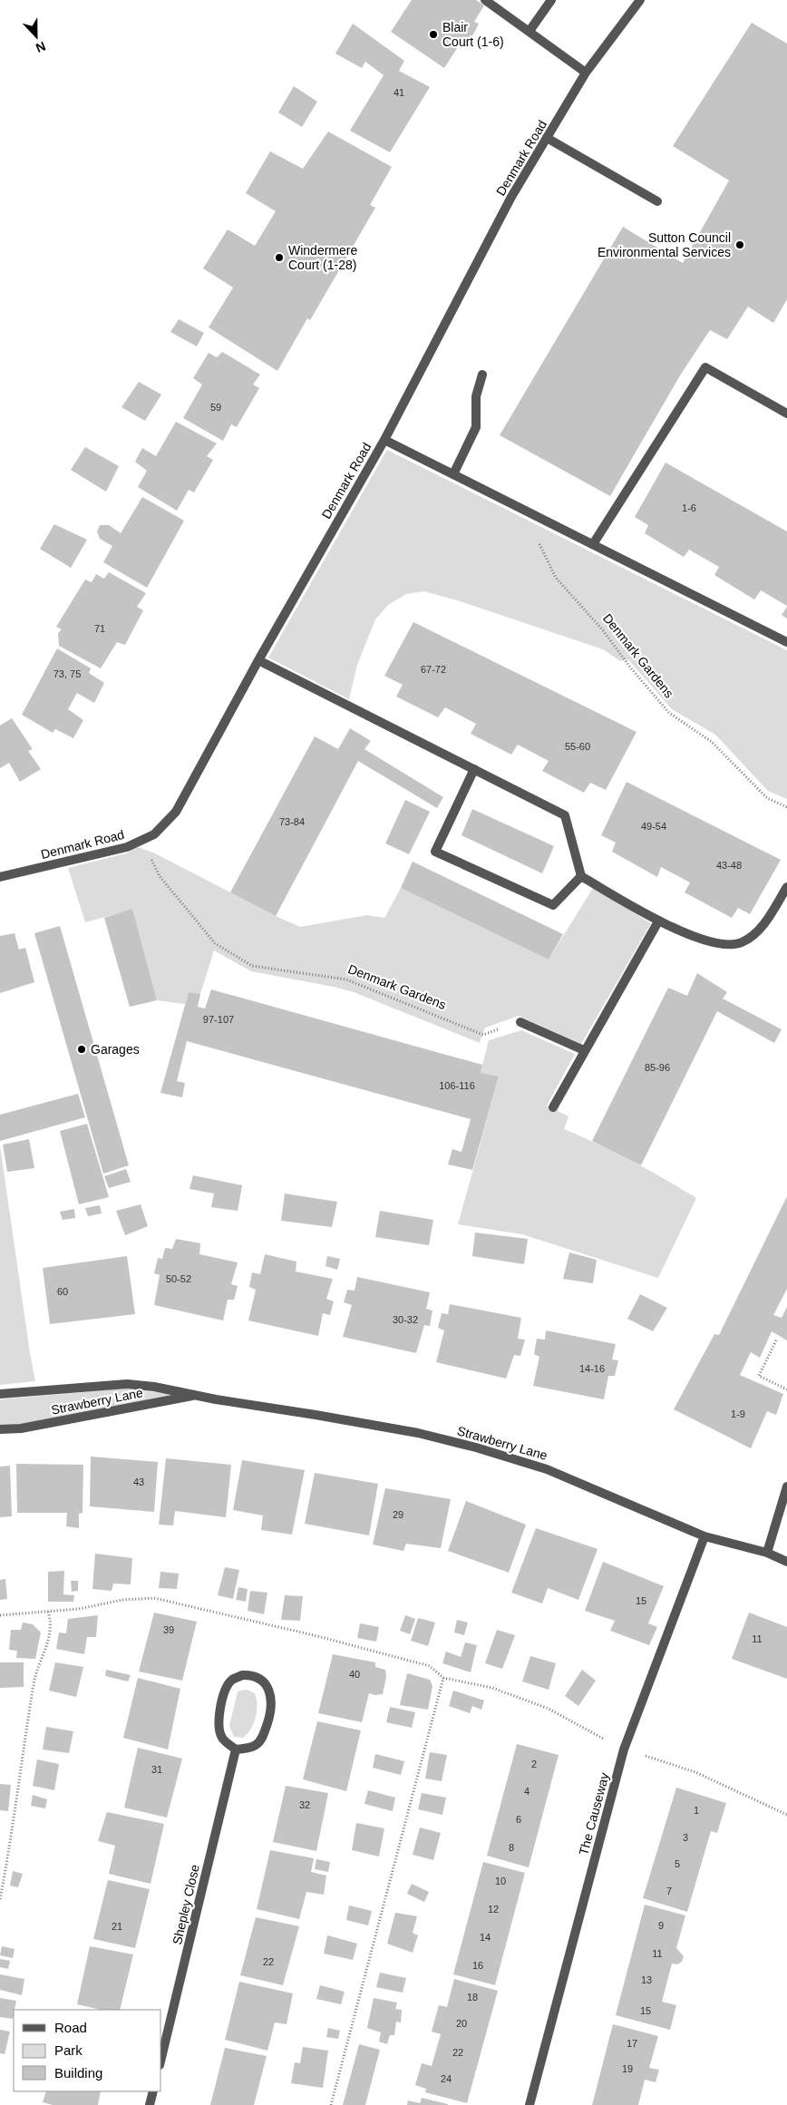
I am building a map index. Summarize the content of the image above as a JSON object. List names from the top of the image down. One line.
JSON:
{"streets":{"street":["Denmark Road","Strawberry Lane","The Causeway","Shepley Close"],"path":["Denmark Gardens"]},"crossings":[["Denmark Road","Denmark Gardens"],["Strawberry Lane","The Causeway"]],"places":["Blair Court (1-6)","Sutton Council Environmental Services","Windermere Court (1-28)","Garages"],"house_numbers":["41","59","1-6","71","67-72","73, 75","55-60","73-84","49-54","43-48","97-107","85-96","106-116","50-52","60","30-32","14-16","1-9","43","29","15","39","11","40","2","31","4","32","1","6","3","8","5","10","7","12","9","21","14","11","22","16","13","18","15","20","17","22","19","24"],"legend":["Road","Park","Building"],"north":"bottom"}
